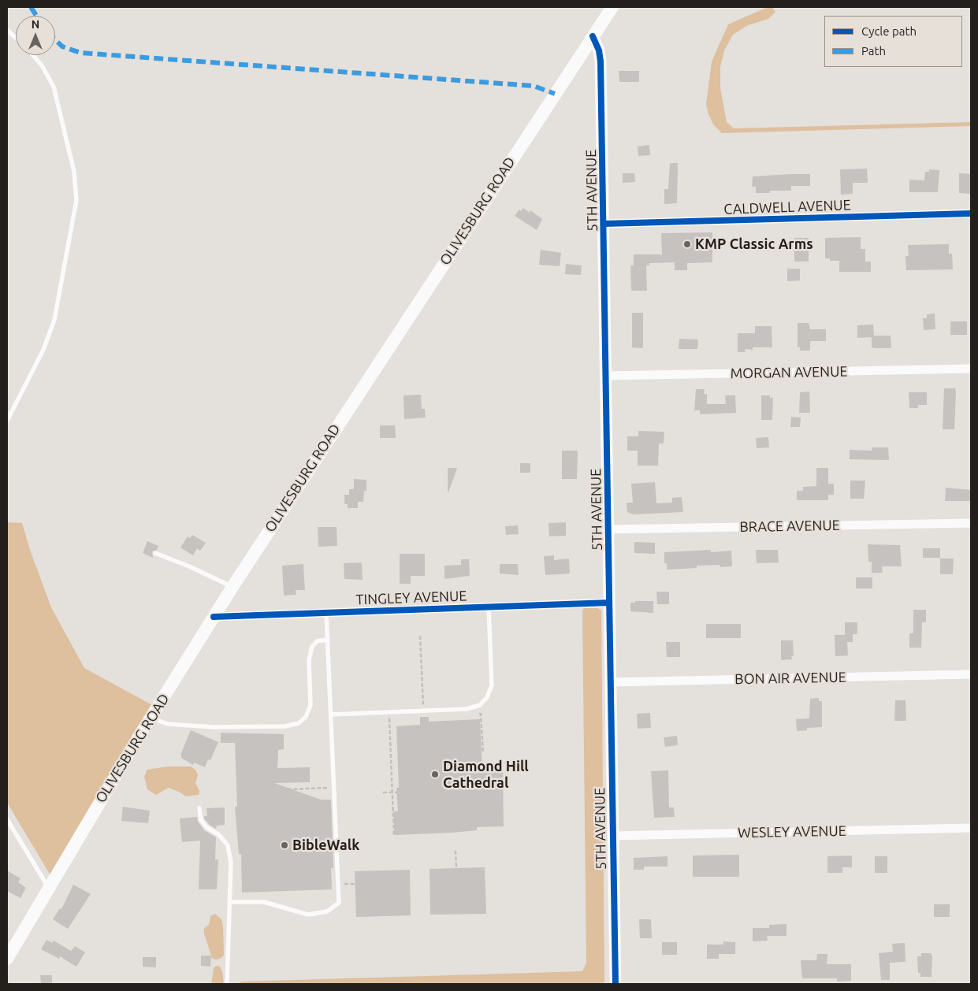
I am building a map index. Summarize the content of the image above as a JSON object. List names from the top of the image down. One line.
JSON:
{"streets":{"main road":["OLIVESBURG ROAD"],"street":["5TH AVENUE","CALDWELL AVENUE","MORGAN AVENUE","BRACE AVENUE","TINGLEY AVENUE","BON AIR AVENUE","WESLEY AVENUE"]},"crossings":[["5TH AVENUE","CALDWELL AVENUE"],["5TH AVENUE","OLIVESBURG ROAD"],["5TH AVENUE","MORGAN AVENUE"],["5TH AVENUE","BRACE AVENUE"],["5TH AVENUE","TINGLEY AVENUE"],["5TH AVENUE","BON AIR AVENUE"],["5TH AVENUE","WESLEY AVENUE"],["OLIVESBURG ROAD","TINGLEY AVENUE"]],"places":["KMP Classic Arms","Diamond Hill Cathedral","BibleWalk"],"legend":["Cycle path","Path"],"north":"top"}
